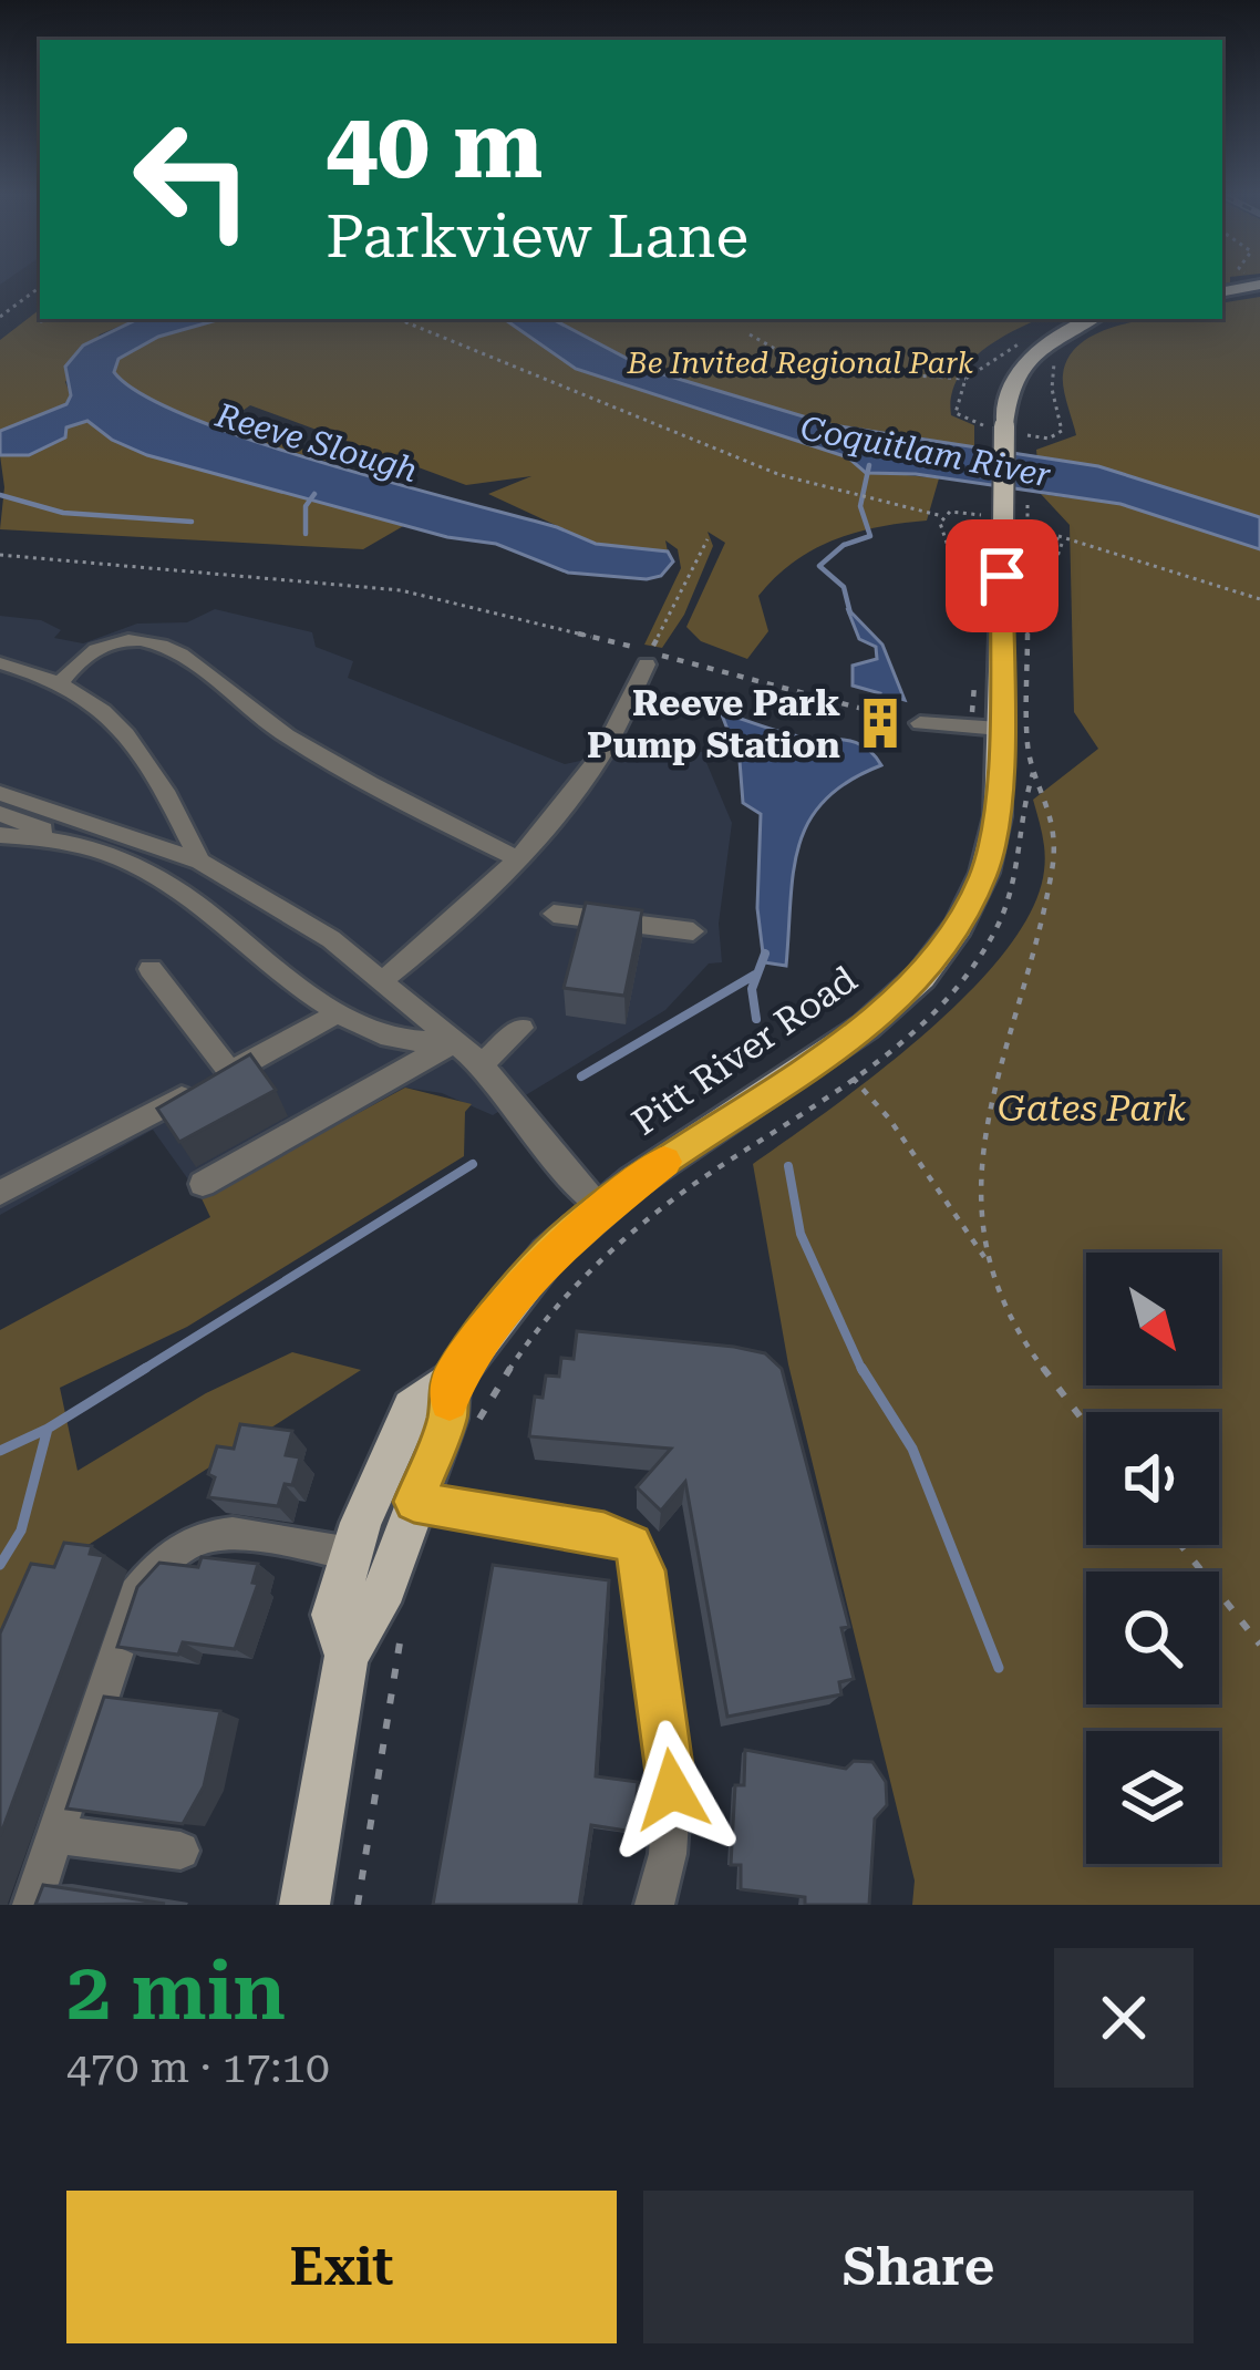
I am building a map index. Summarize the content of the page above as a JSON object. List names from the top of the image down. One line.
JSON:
{"streets":{"main road":["Pitt River Road"]},"water":["Reeve Slough","Coquitlam River"],"parks":["Be Invited Regional Park","Gates Park"],"places":{"building":["Reeve Park Pump Station"]},"north":"bottom right","page":{"turn":["40 m","Parkview Lane"],"heading":["2 min","470 m · 17:10"],"buttons":["Exit","Share"]}}
